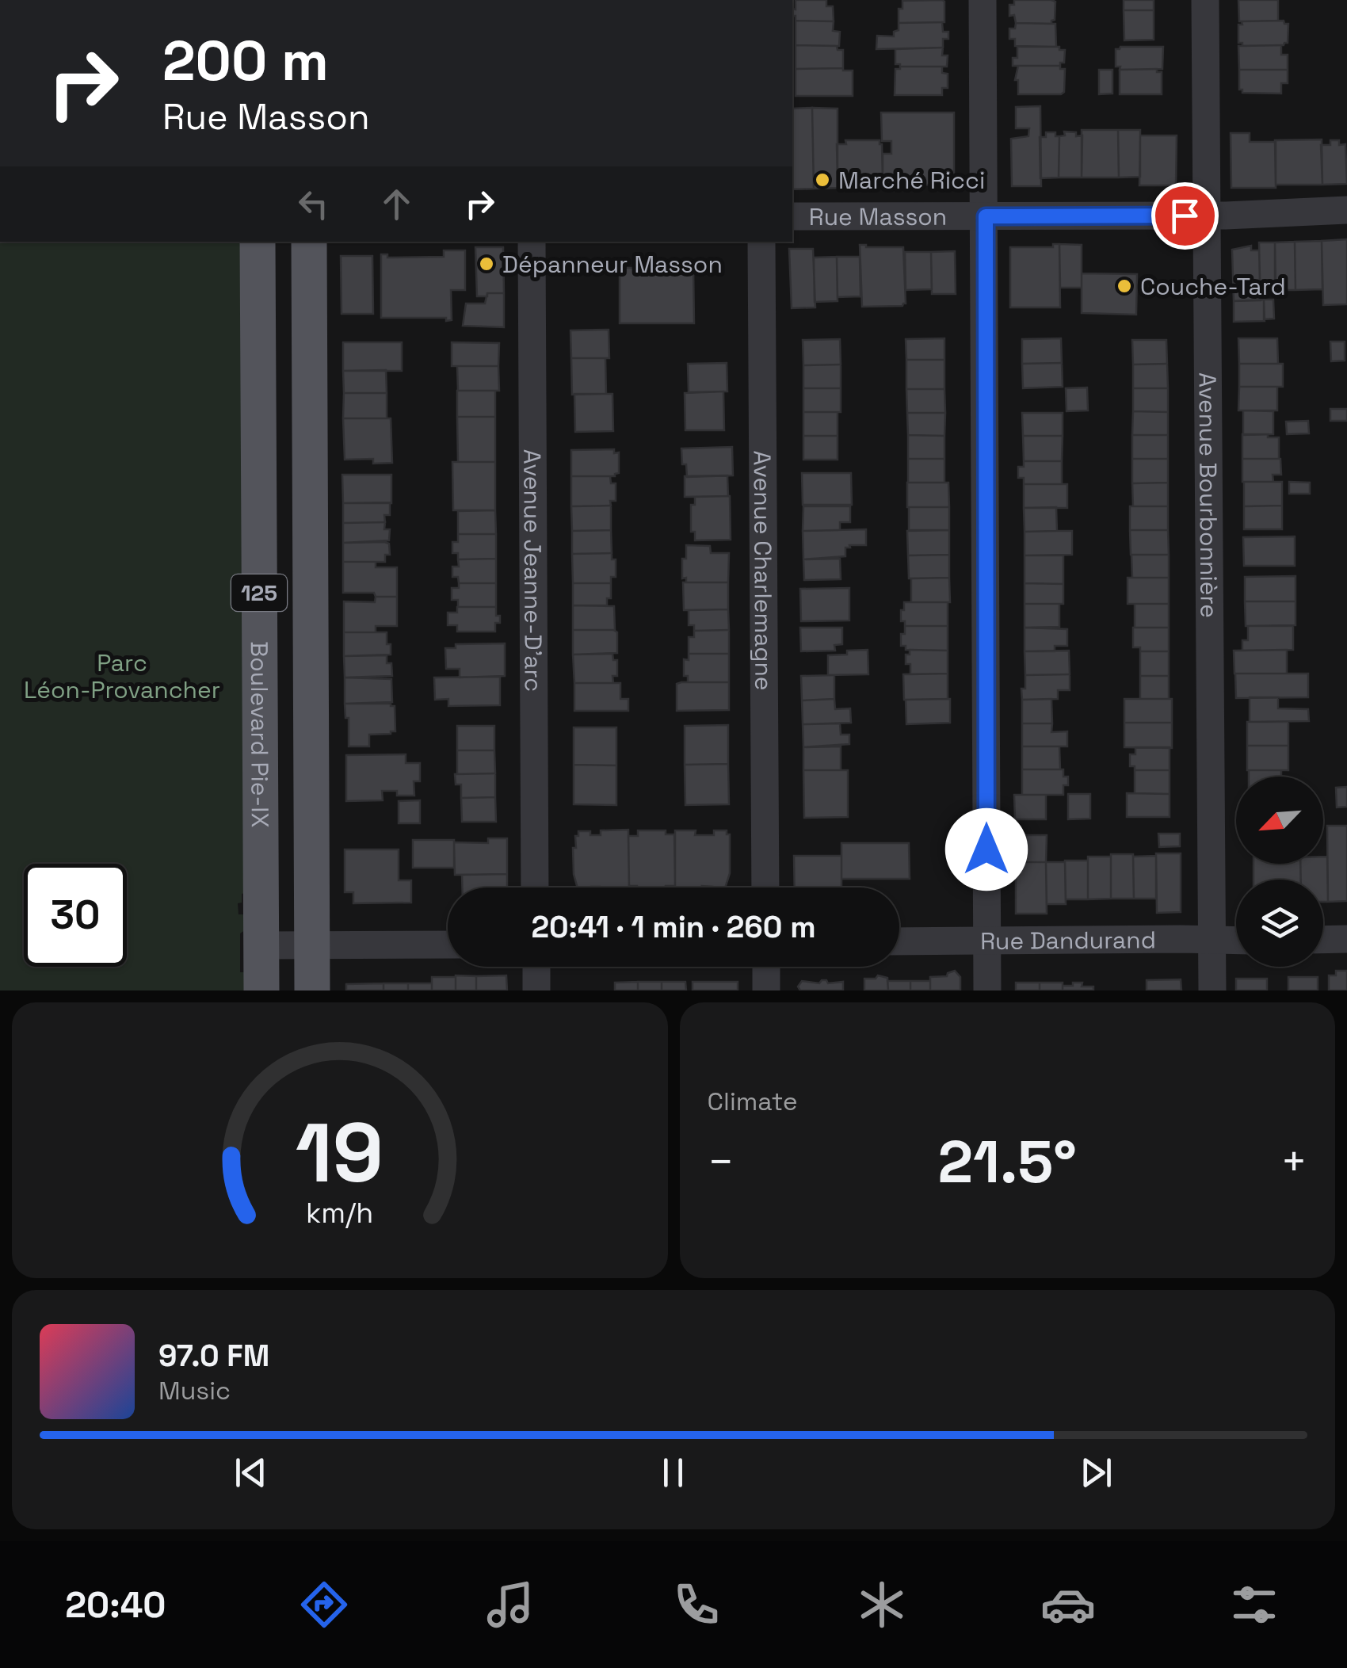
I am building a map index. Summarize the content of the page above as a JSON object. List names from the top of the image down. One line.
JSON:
{"streets":{"main road":["125","Boulevard Pie-IX"],"street":["Rue Masson","Avenue Bourbonnière","Avenue Jeanne-D'arc","Avenue Charlemagne","Rue Dandurand"]},"crossings":[["Rue Masson","Avenue Bourbonnière"],["Avenue Bourbonnière","Rue Dandurand"]],"parks":["Parc Léon-Provancher"],"places":["Marché Ricci","Dépanneur Masson","Couche-Tard"],"north":"bottom left","page":{"turn":["200 m","Rue Masson"],"limit":"30","trip":"20:41 · 1 min · 260 m","tile":"Climate","heat":["−","21.5°","+"],"song":["97.0 FM","Music"],"tabs":"20:40","gauge":["19","km/h"]}}
